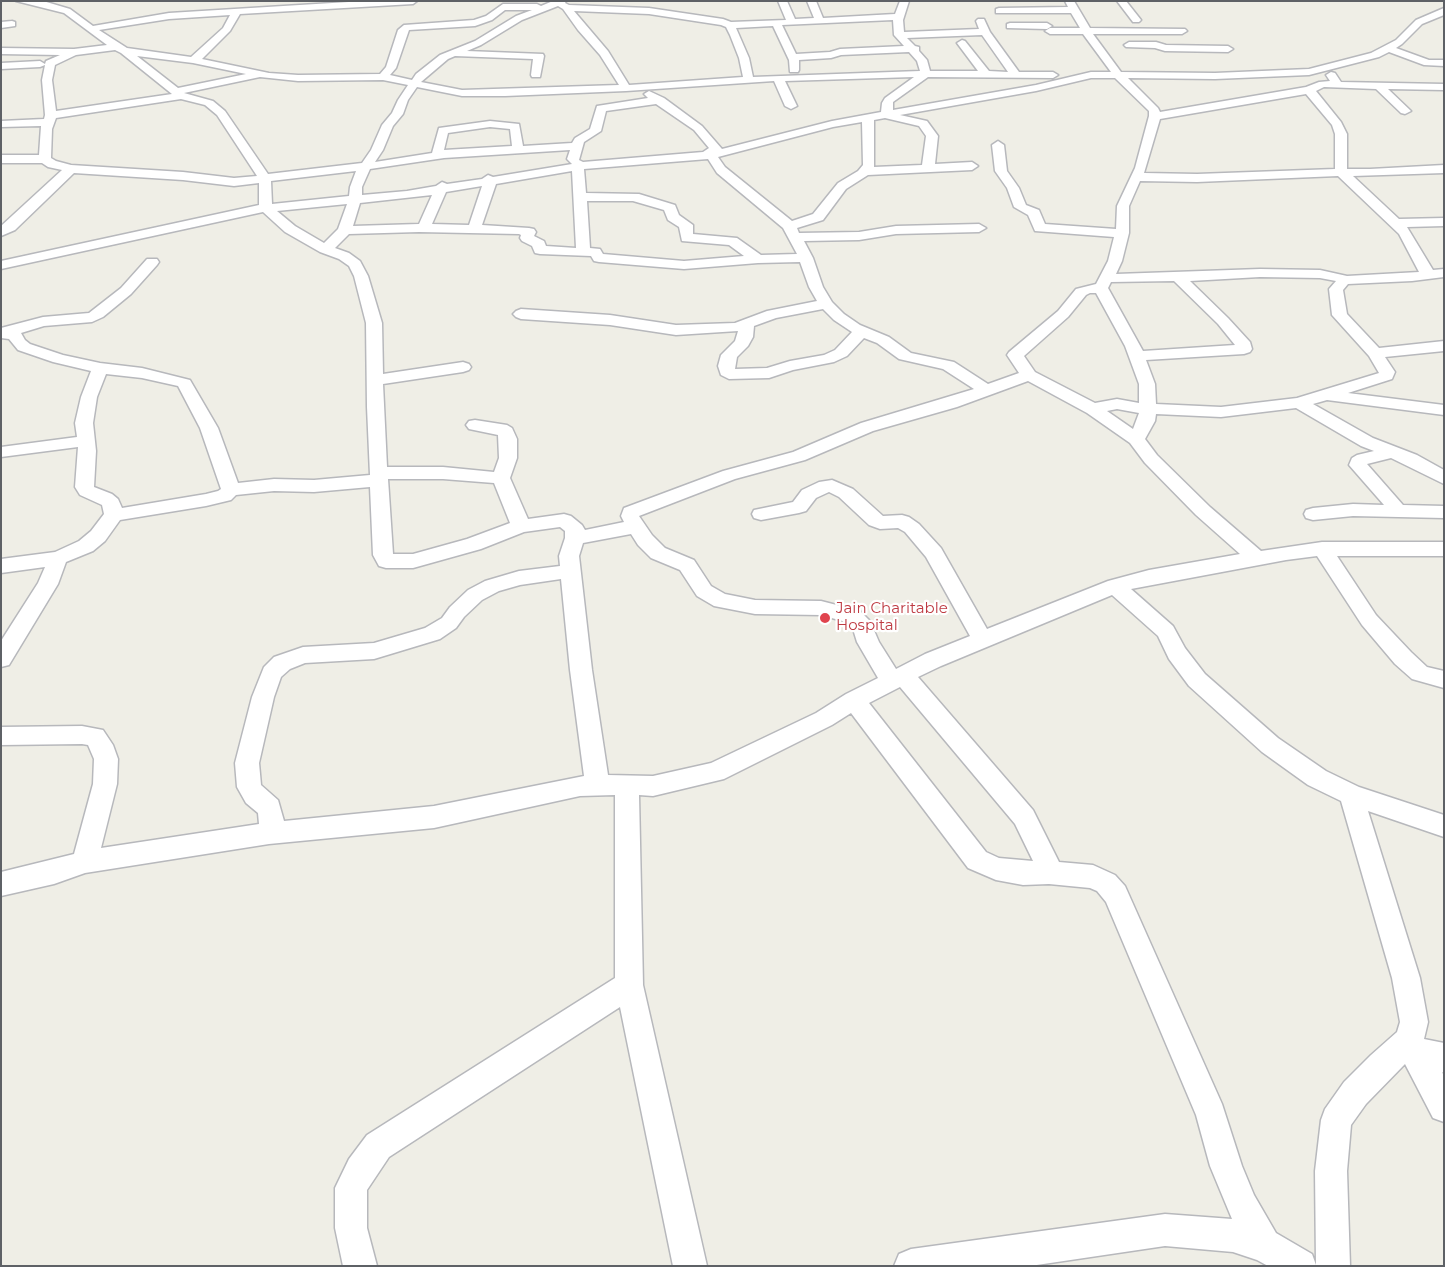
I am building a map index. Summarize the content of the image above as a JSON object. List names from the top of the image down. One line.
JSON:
{"places":["Jain Charitable Hospital"]}
